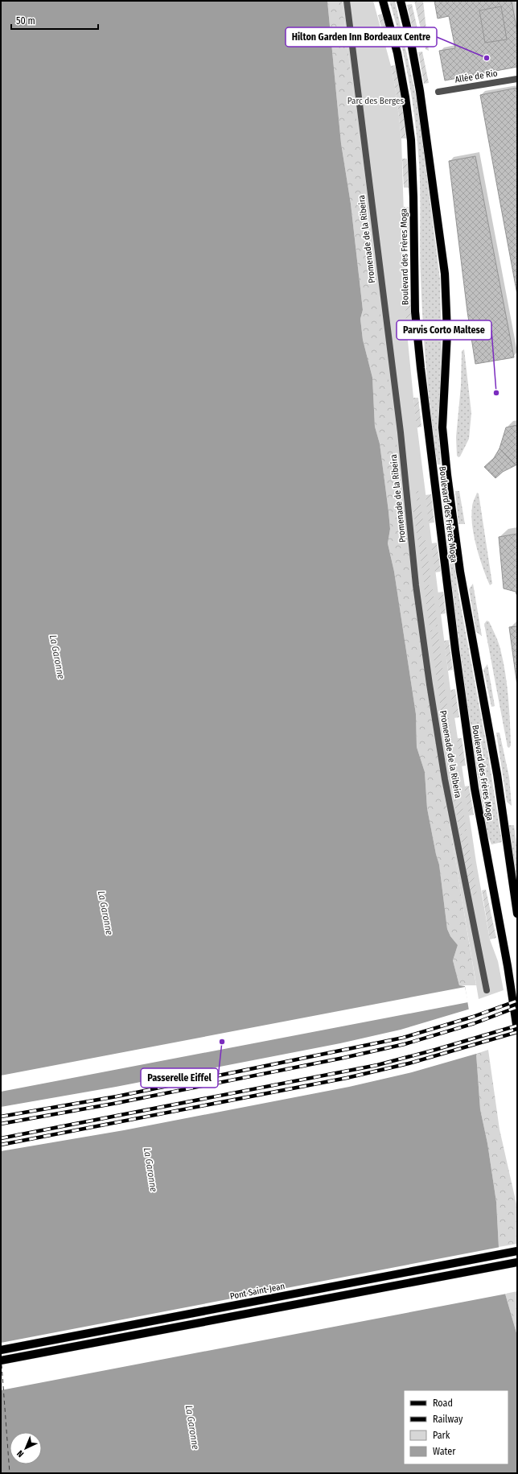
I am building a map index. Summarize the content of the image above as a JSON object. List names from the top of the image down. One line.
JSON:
{"streets":{"main road":["Boulevard des Frères Moga","Pont Saint-Jean"],"street":["Allée de Rio","Promenade de la Ribeira"]},"water":["La Garonne"],"parks":["Parc des Berges"],"places":["Hilton Garden Inn Bordeaux Centre","Parvis Corto Maltese","Passerelle Eiffel"],"legend":["Road","Railway","Park","Water"],"scale_bar":"50 m","north":"bottom left"}
